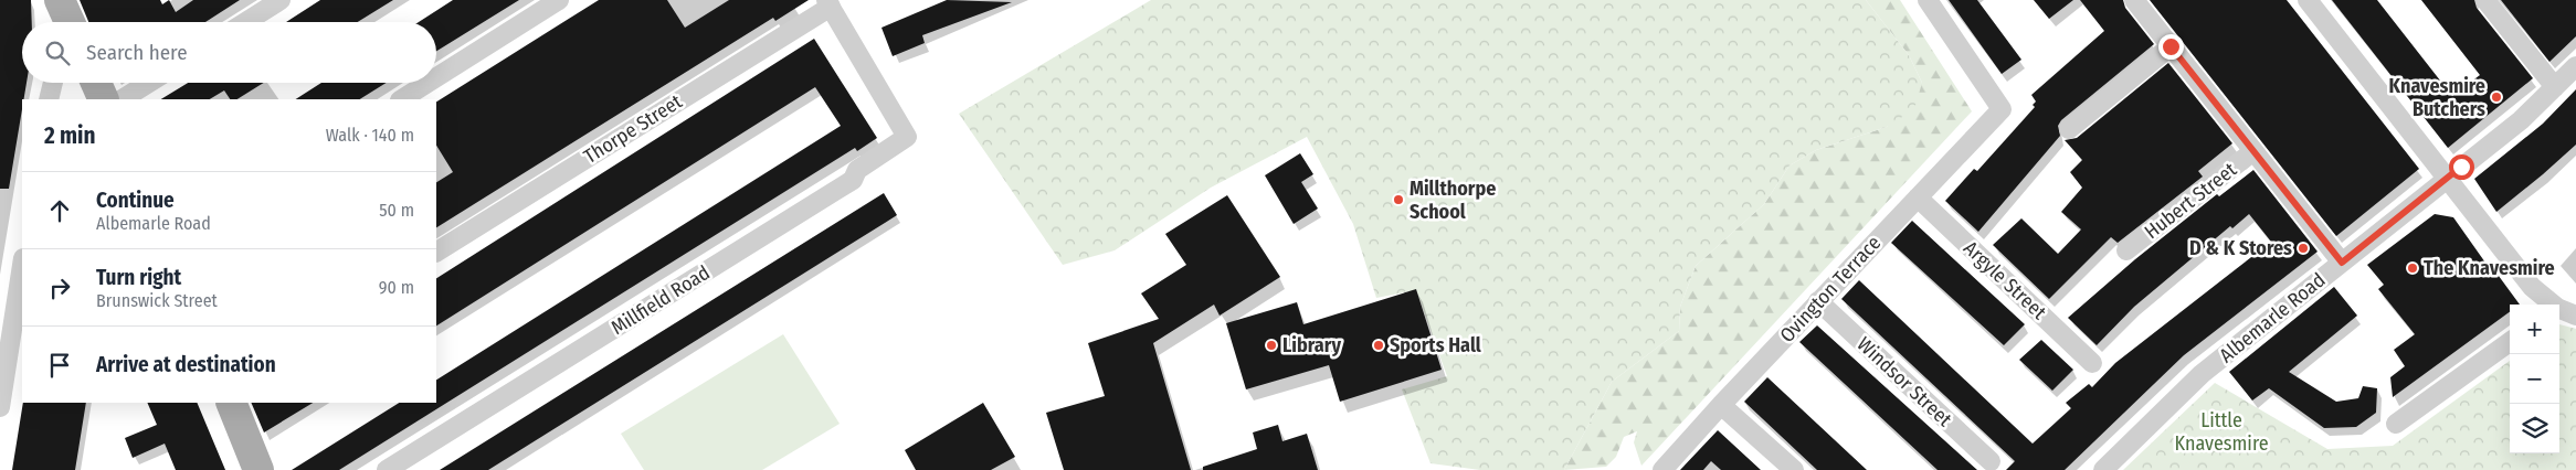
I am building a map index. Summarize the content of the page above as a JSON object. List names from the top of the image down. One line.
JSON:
{"streets":{"street":["Thorpe Street","Hubert Street","Argyle Street","Ovington Terrace","Millfield Road","Albemarle Road","Windsor Street"]},"crossings":[["Thorpe Street","Millfield Road"],["Argyle Street","Ovington Terrace"],["Ovington Terrace","Windsor Street"]],"parks":["Little Knavesmire"],"places":["Knavesmire Butchers","Millthorpe School","D & K Stores","The Knavesmire","Library","Sports Hall"],"page":{"search":"Search here","heading":["2 min","Walk · 140 m"],"list":[["Continue","Albemarle Road","50 m"],["Turn right","Brunswick Street","90 m"],"Arrive at destination"],"map_buttons":["+","−"]}}
